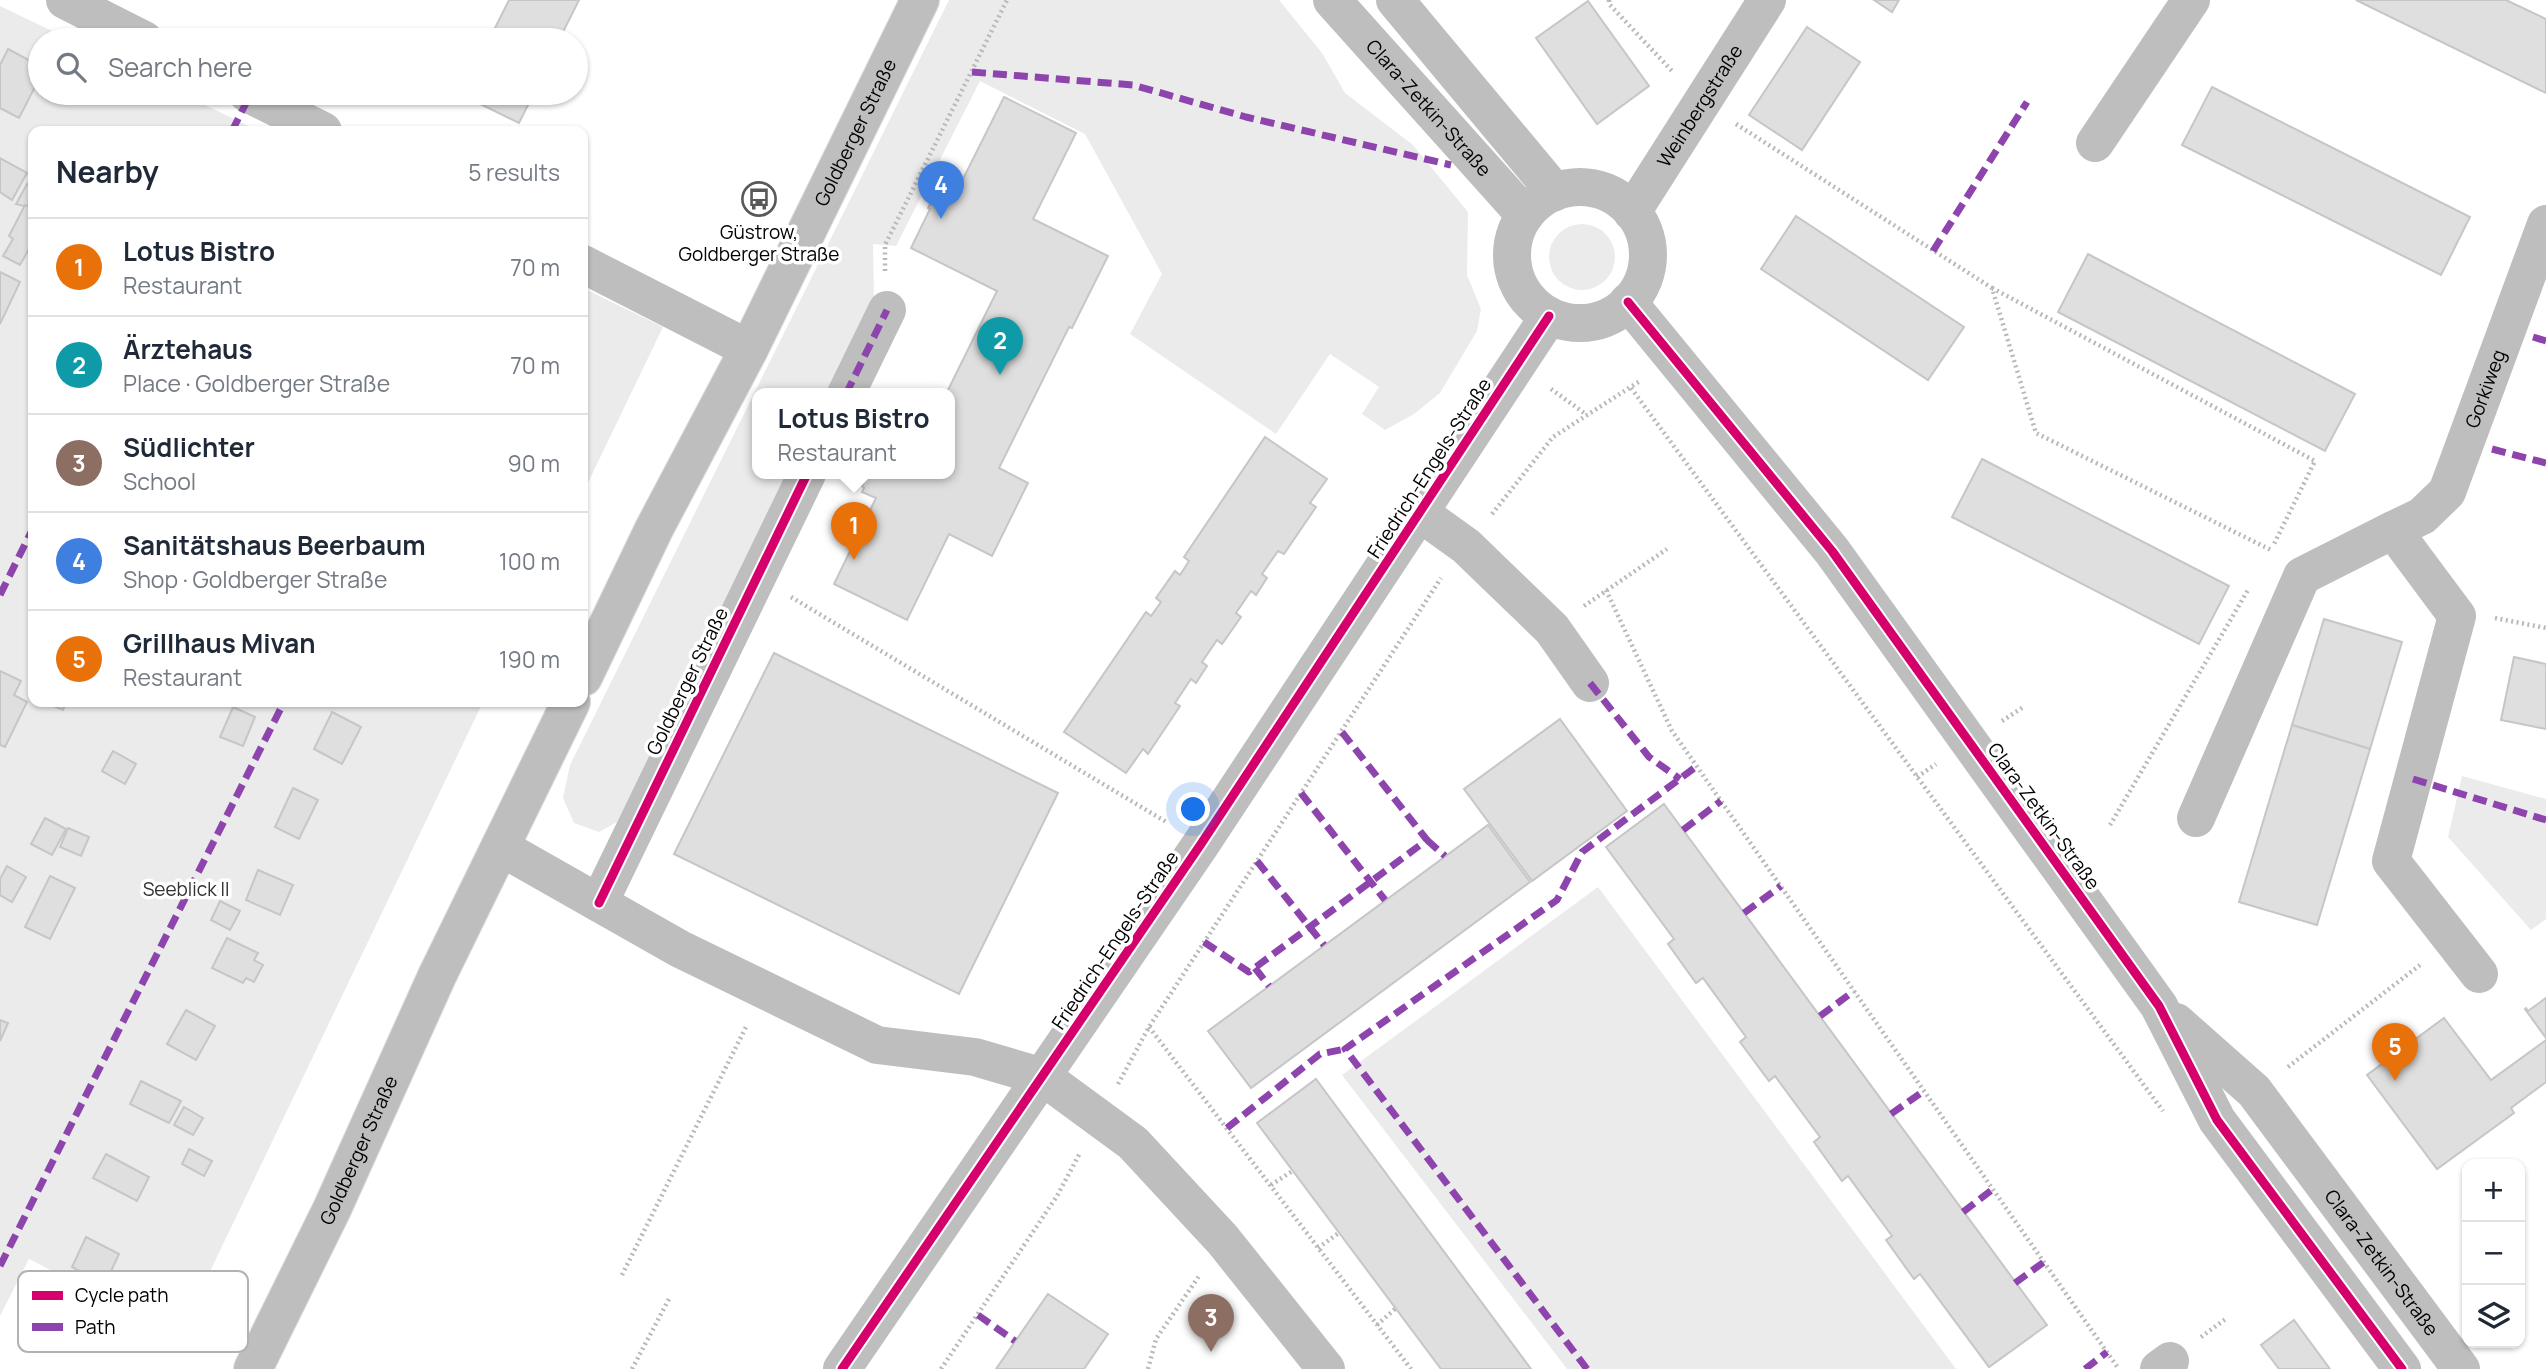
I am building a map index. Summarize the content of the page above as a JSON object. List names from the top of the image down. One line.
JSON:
{"streets":{"street":["Weinbergstraße","Clara-Zetkin-Straße","Goldberger Straße","Gorkiweg","Friedrich-Engels-Straße"]},"crossings":[["Weinbergstraße","Clara-Zetkin-Straße"],["Weinbergstraße","Friedrich-Engels-Straße"],["Clara-Zetkin-Straße","Friedrich-Engels-Straße"]],"parks":["Seeblick II"],"places":{"bus stop":["Güstrow, Goldberger Straße"]},"legend":["Cycle path","Path"],"page":{"search":"Search here","heading":["Nearby","5 results"],"pins":["4","2","1","5","3"],"list":[{"mark":"1","name":"Lotus Bistro","note":"Restaurant","value":"70 m"},{"mark":"2","name":"Ärztehaus","note":"Place · Goldberger Straße","value":"70 m"},{"mark":"3","name":"Südlichter","note":"School","value":"90 m"},{"mark":"4","name":"Sanitätshaus Beerbaum","note":"Shop · Goldberger Straße","value":"100 m"},{"mark":"5","name":"Grillhaus Mivan","note":"Restaurant","value":"190 m"}],"popup":["Lotus Bistro","Restaurant"],"map_buttons":["+","−"]}}
